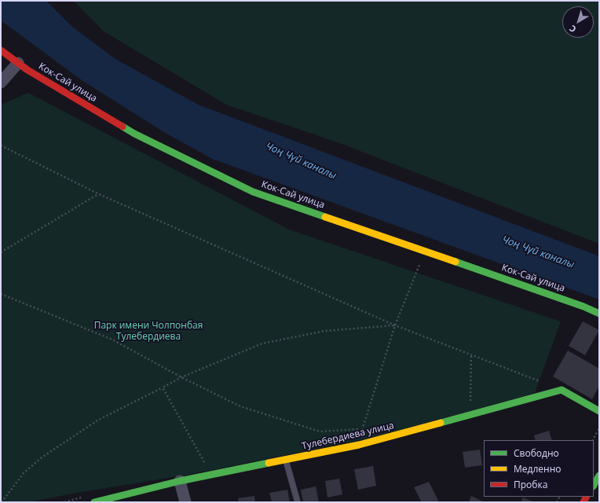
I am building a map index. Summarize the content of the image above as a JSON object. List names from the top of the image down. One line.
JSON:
{"streets":{"street":["Кок-Сай улица","Тулебердиева улица"]},"water":["Чоң Чүй каналы"],"parks":["Парк имени Чолпонбая Тулебердиева"],"legend":["Свободно","Медленно","Пробка"],"north":"bottom left"}
